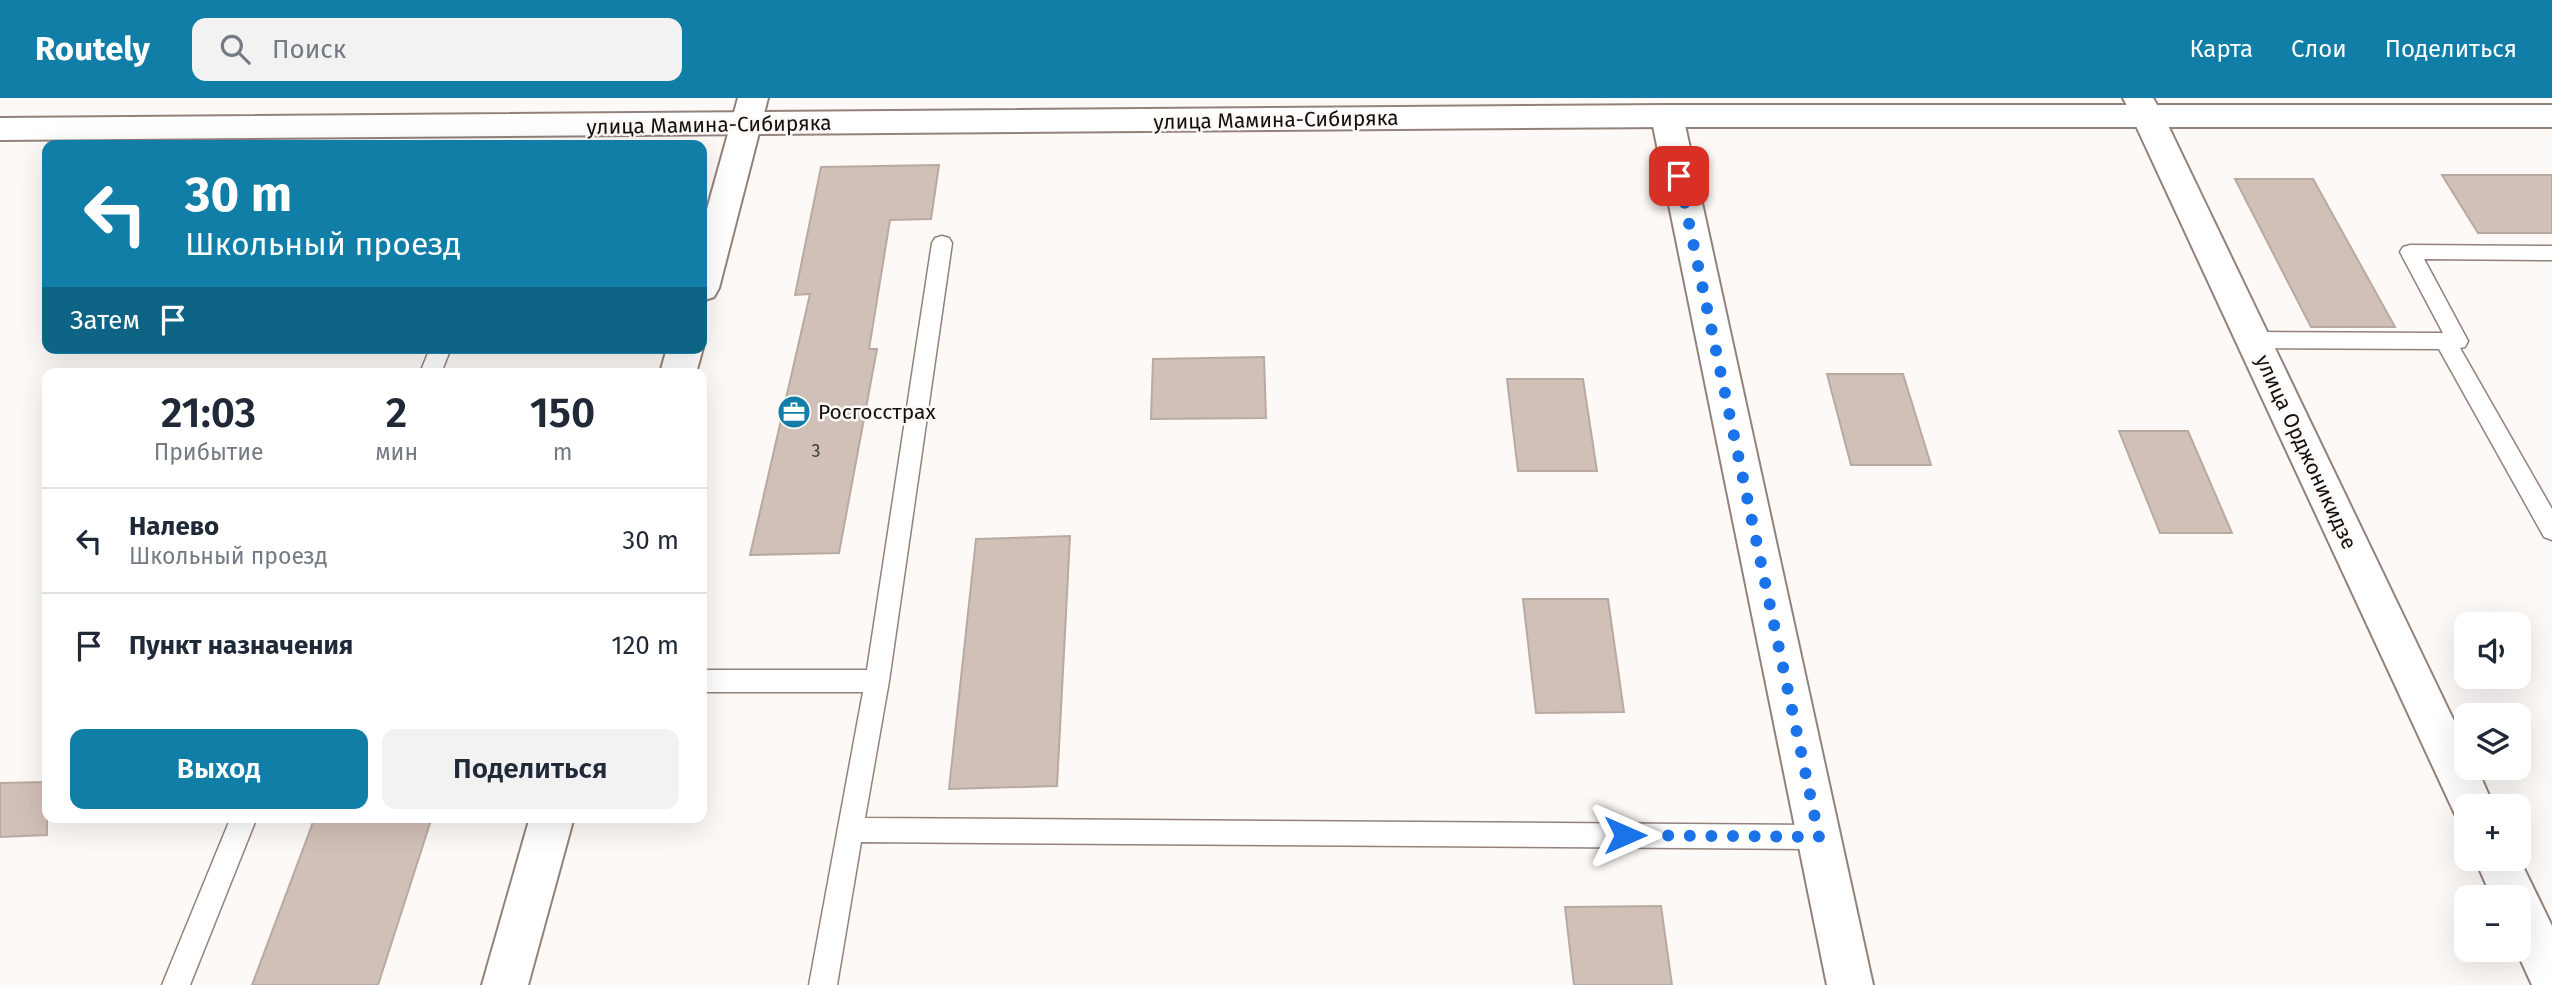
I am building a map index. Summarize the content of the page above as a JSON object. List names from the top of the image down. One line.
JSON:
{"streets":{"main road":["улица Мамина-Сибиряка","улица Орджоникидзе"]},"crossings":[["улица Мамина-Сибиряка","улица Орджоникидзе"]],"places":{"office":["Росгосстрах"]},"house_numbers":["3"],"page":{"header":"Routely","search":"Поиск","nav":["Карта","Слои","Поделиться"],"turn":["30 m","Школьный проезд"],"then":"Затем","eta":["21:03","Прибытие","2","мин","150","m"],"list":[{"name":"Налево","note":"Школьный проезд","value":"30 m"},{"name":"Пункт назначения","value":"120 m"}],"map_buttons":["+","−"],"buttons":["Выход","Поделиться"]}}
